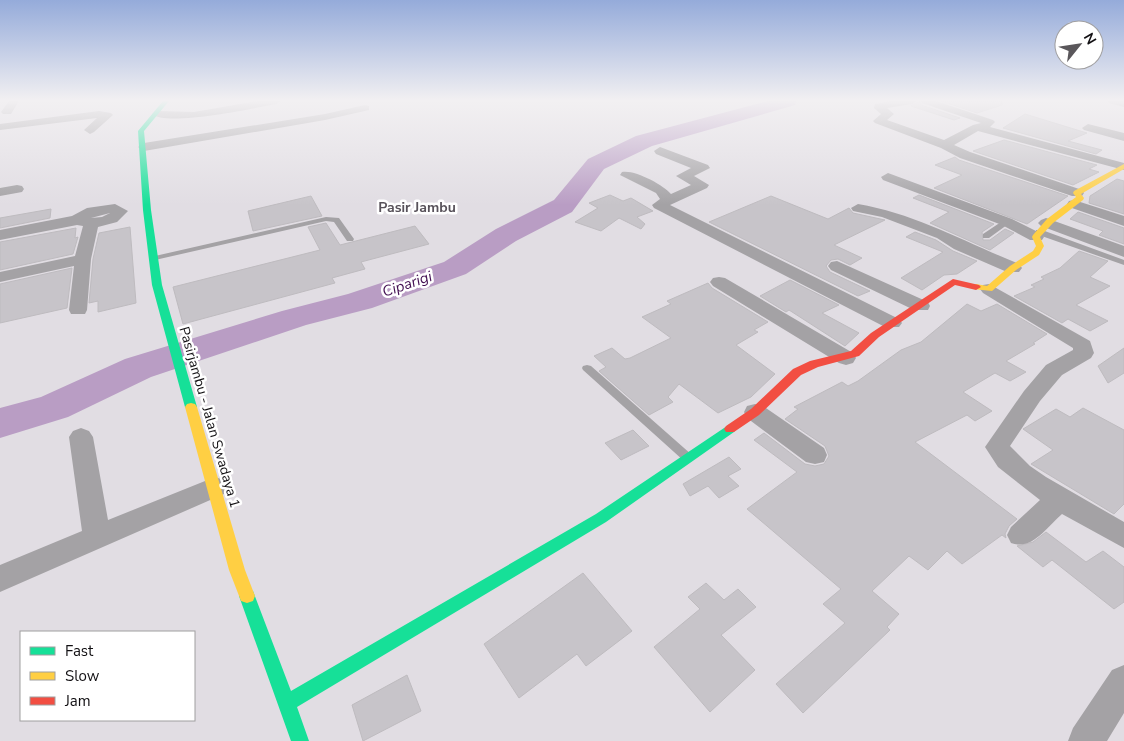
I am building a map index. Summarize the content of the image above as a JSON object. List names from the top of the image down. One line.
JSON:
{"streets":{"street":["Pasirjambu - Jalan Swadaya 1"]},"districts":["Pasir Jambu"],"water":["Ciparigi"],"legend":["Fast","Slow","Jam"],"north":"top right"}
